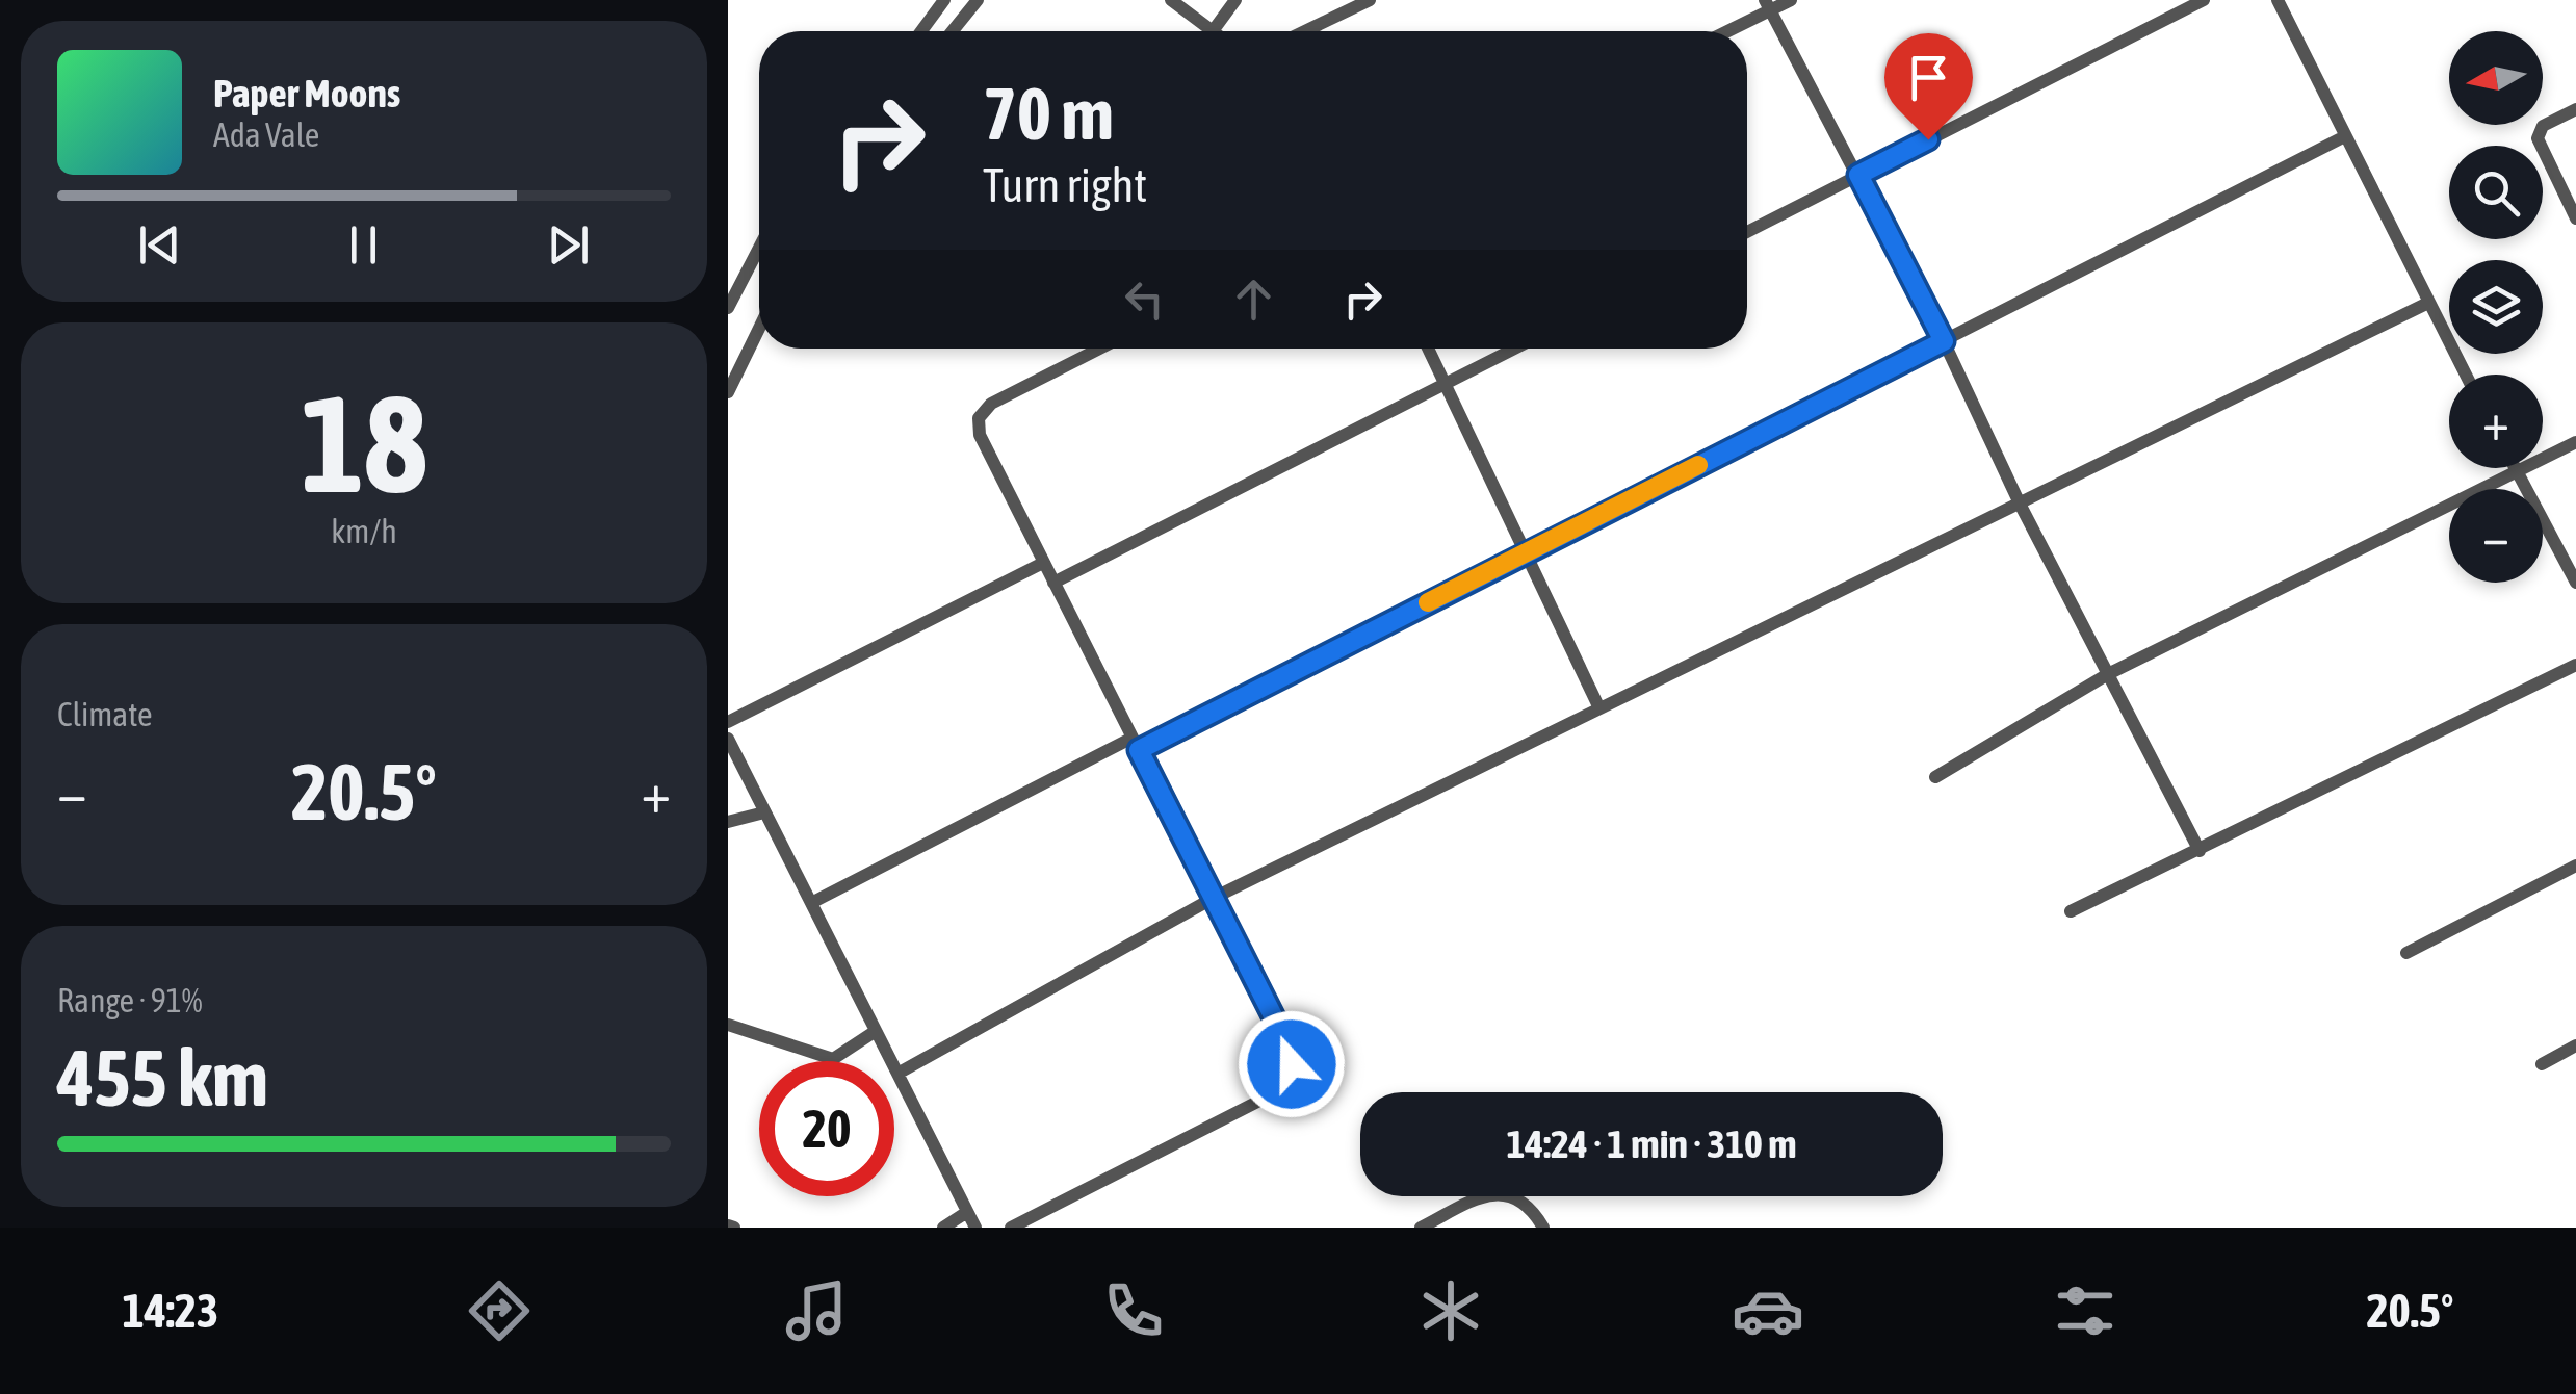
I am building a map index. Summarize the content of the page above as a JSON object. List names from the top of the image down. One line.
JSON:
{"north":"left","page":{"map_buttons":["+","−"],"turn":["70 m","Turn right"],"song":["Paper Moons","Ada Vale"],"tile":[["18","km/h"],"Climate",["Range · 91%","455 km"]],"heat":["−","20.5°","+"],"limit":"20","trip":"14:24 · 1 min · 310 m","tabs":["14:23","20.5°"]}}
